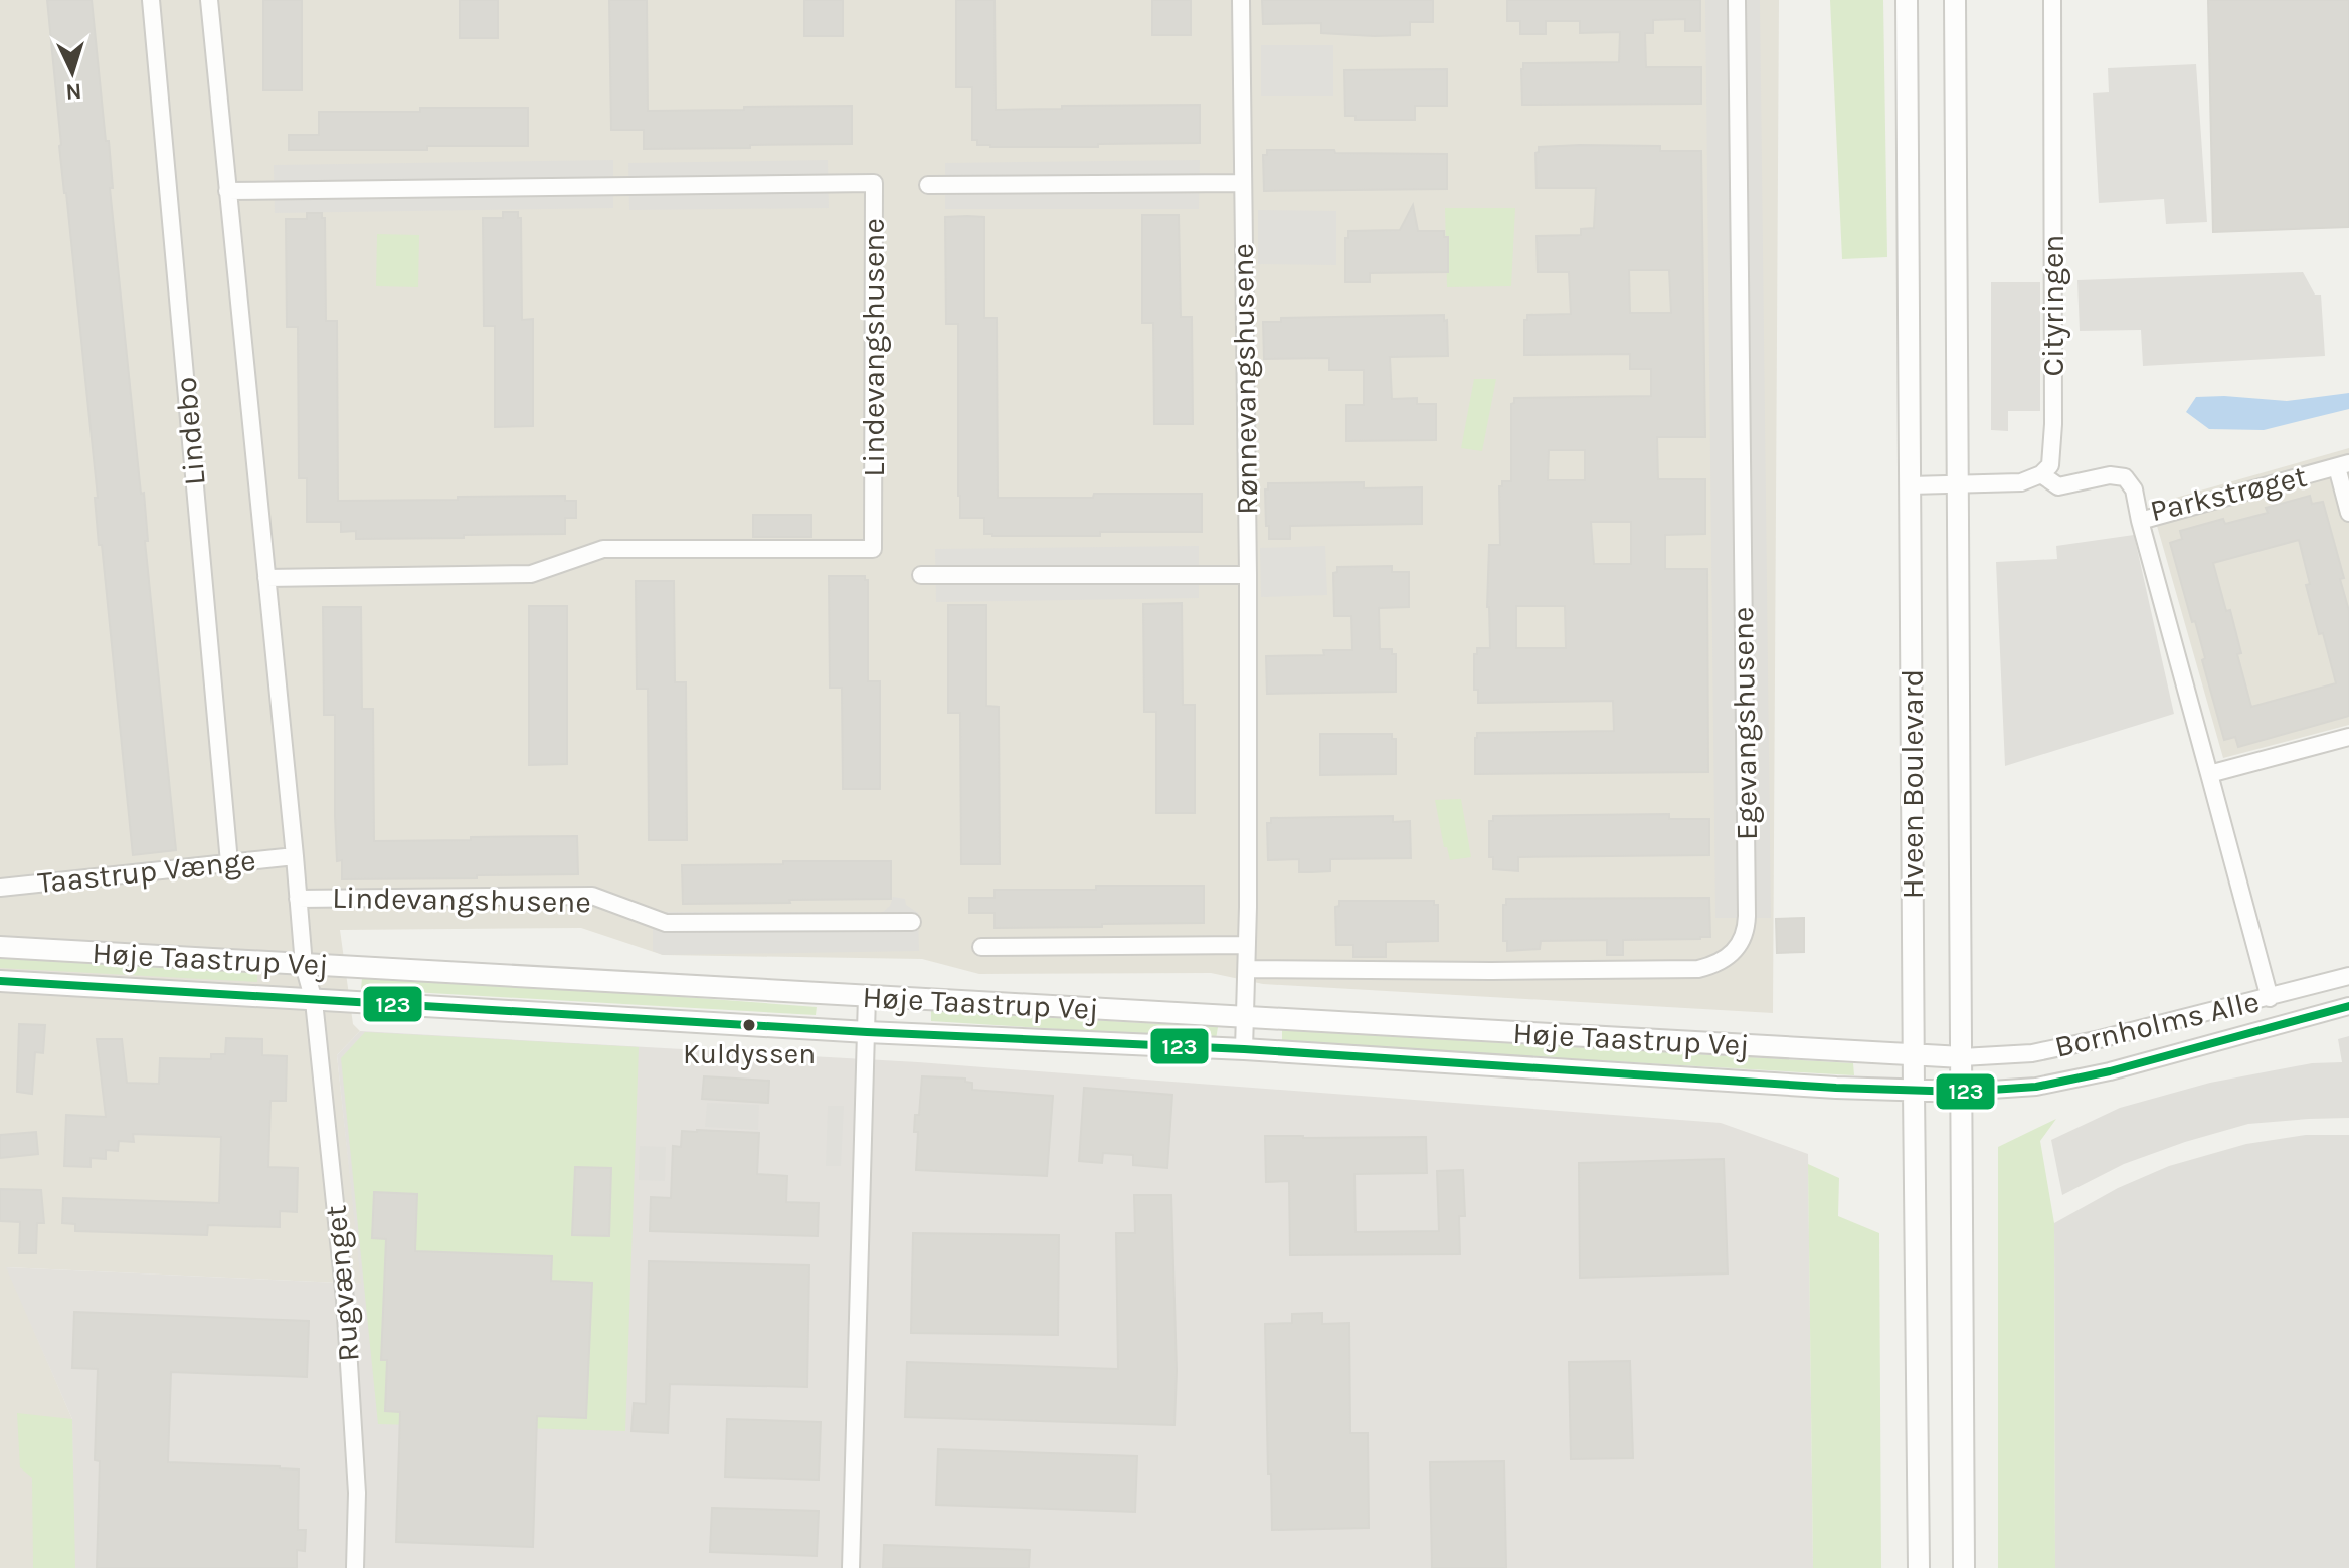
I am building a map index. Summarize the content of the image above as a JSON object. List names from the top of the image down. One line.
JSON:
{"streets":{"street":["Cityringen","Lindevangshusene","Rønnevangshusene","Lindebo","Parkstrøget","Egevangshusene","Hveen Boulevard","Taastrup Vænge","Høje Taastrup Vej","Bornholms Alle","Rugvænget"]},"crossings":[["Cityringen","Parkstrøget"],["Lindevangshusene","Taastrup Vænge"],["Lindevangshusene","Høje Taastrup Vej"],["Lindevangshusene","Rugvænget"],["Rønnevangshusene","Egevangshusene"],["Rønnevangshusene","Høje Taastrup Vej"],["Lindebo","Taastrup Vænge"],["Hveen Boulevard","Høje Taastrup Vej"],["Hveen Boulevard","Bornholms Alle"],["Høje Taastrup Vej","Bornholms Alle"],["Høje Taastrup Vej","Rugvænget"]],"places":["Kuldyssen"],"lines":["transit line 123"],"north":"bottom"}
